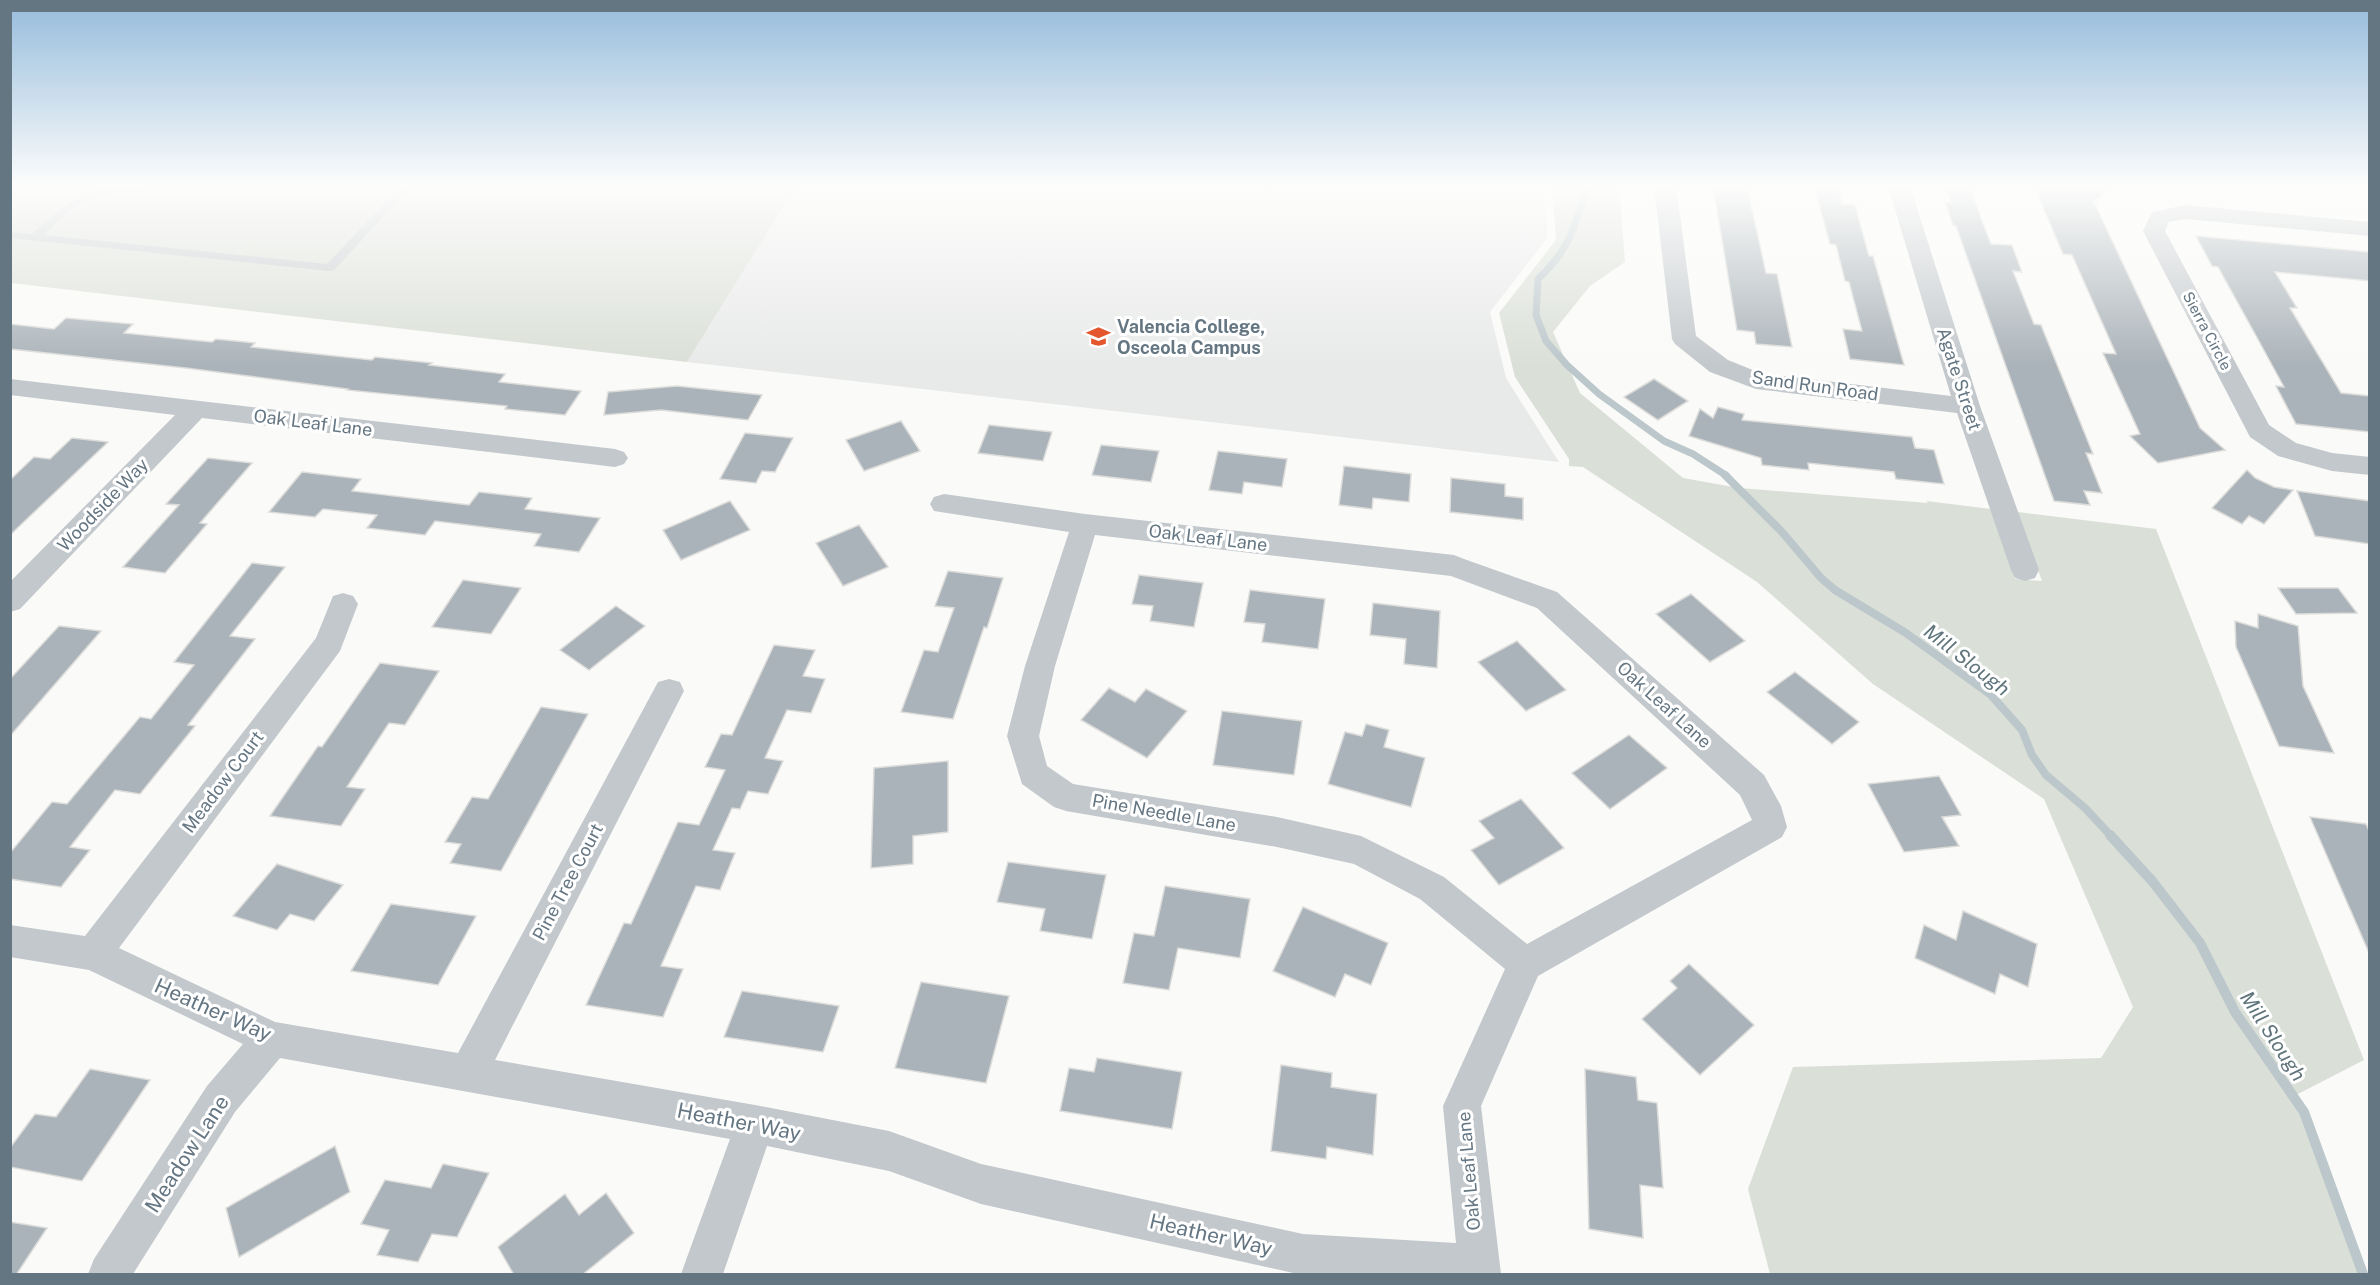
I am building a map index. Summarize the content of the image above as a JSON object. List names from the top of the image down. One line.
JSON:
{"streets":{"street":["Sierra Circle","Agate Street","Sand Run Road","Oak Leaf Lane","Woodside Way","Meadow Court","Pine Needle Lane","Pine Tree Court","Heather Way","Meadow Lane"]},"crossings":[["Agate Street","Sand Run Road"],["Oak Leaf Lane","Woodside Way"],["Oak Leaf Lane","Pine Needle Lane"],["Oak Leaf Lane","Heather Way"],["Meadow Court","Heather Way"],["Pine Tree Court","Heather Way"],["Heather Way","Meadow Lane"]],"water":["Mill Slough"],"places":{"school or university":["Valencia College, Osceola Campus"]}}
